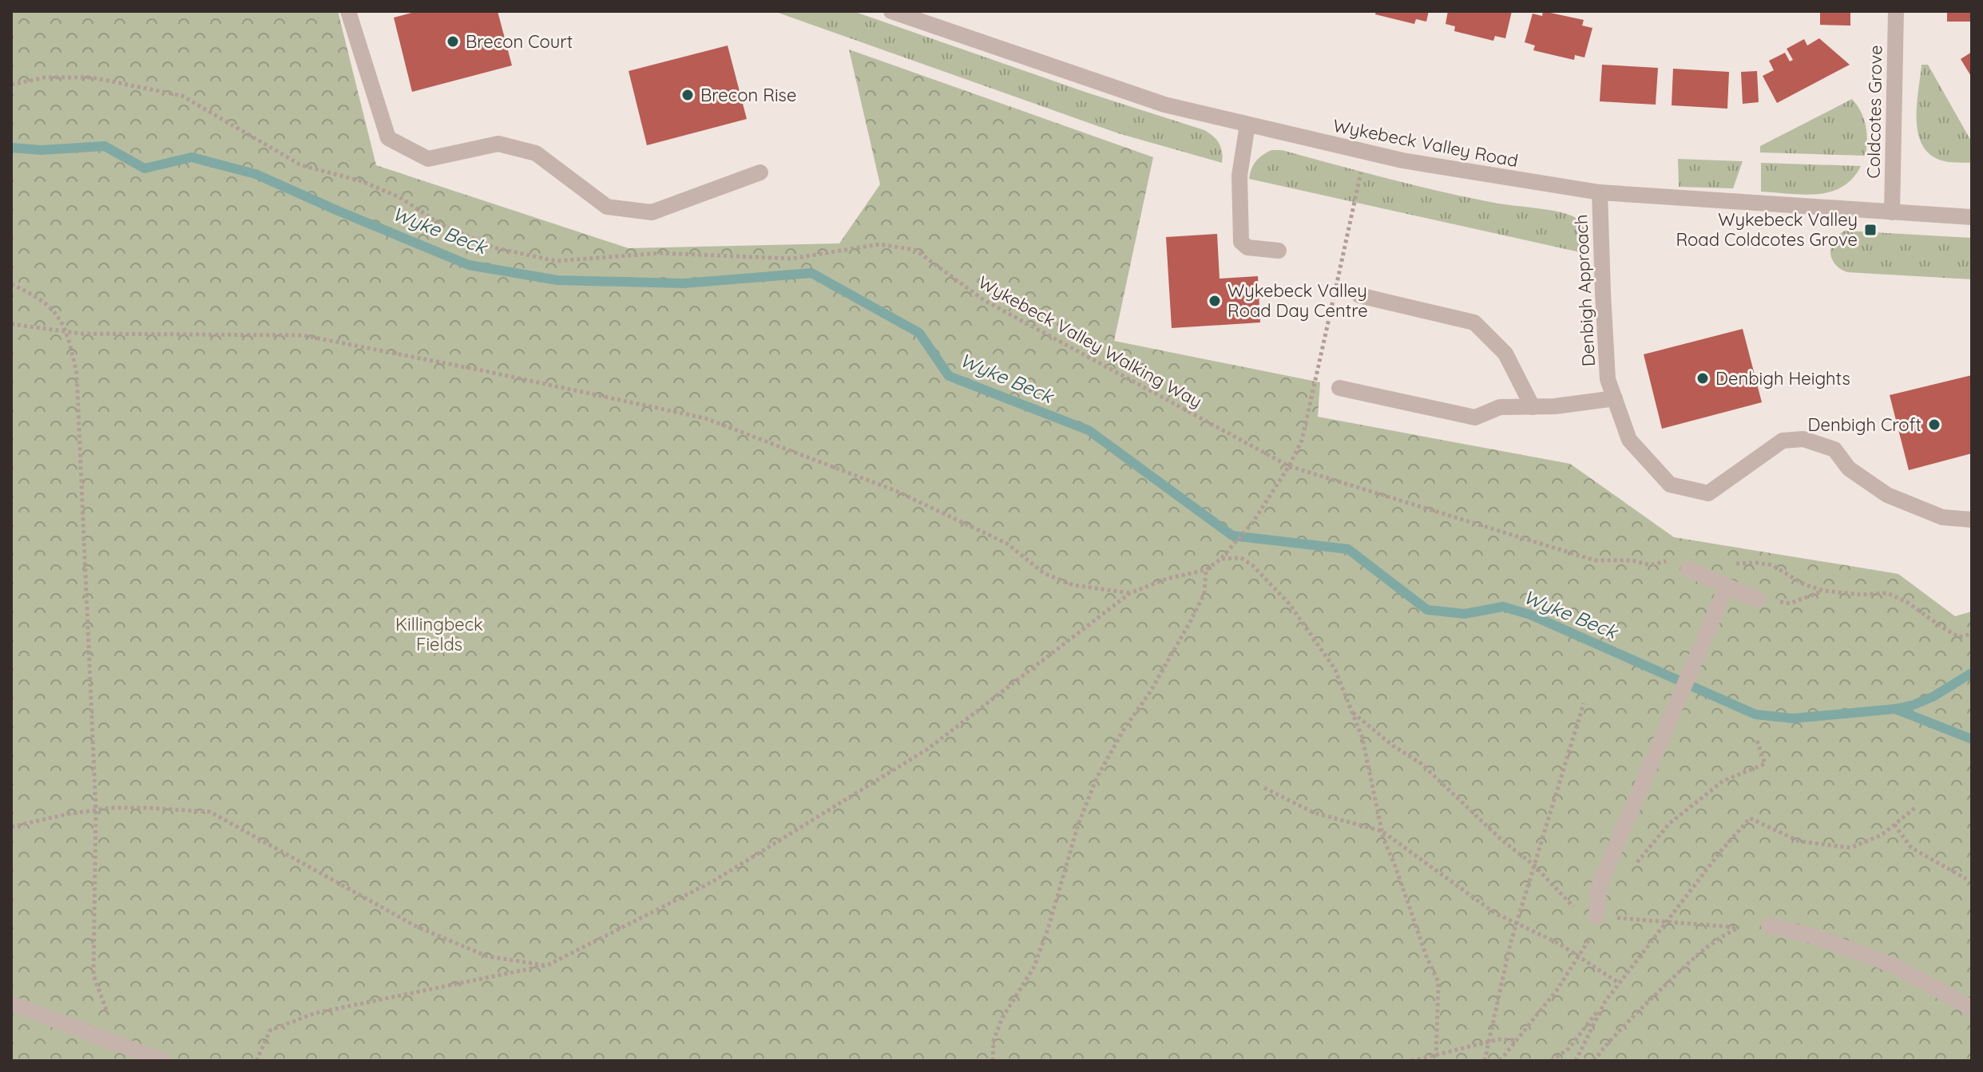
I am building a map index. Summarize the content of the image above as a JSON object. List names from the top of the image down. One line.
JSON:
{"streets":{"street":["Coldcotes Grove","Wykebeck Valley Road","Denbigh Approach"],"path":["Wykebeck Valley Walking Way"]},"crossings":[["Coldcotes Grove","Wykebeck Valley Road"],["Wykebeck Valley Road","Denbigh Approach"]],"water":["Wyke Beck"],"parks":["Killingbeck Fields"],"places":{"other":["Brecon Court","Brecon Rise","Wykebeck Valley Road Day Centre","Denbigh Heights","Denbigh Croft"],"transit":["Wykebeck Valley Road Coldcotes Grove"]}}
